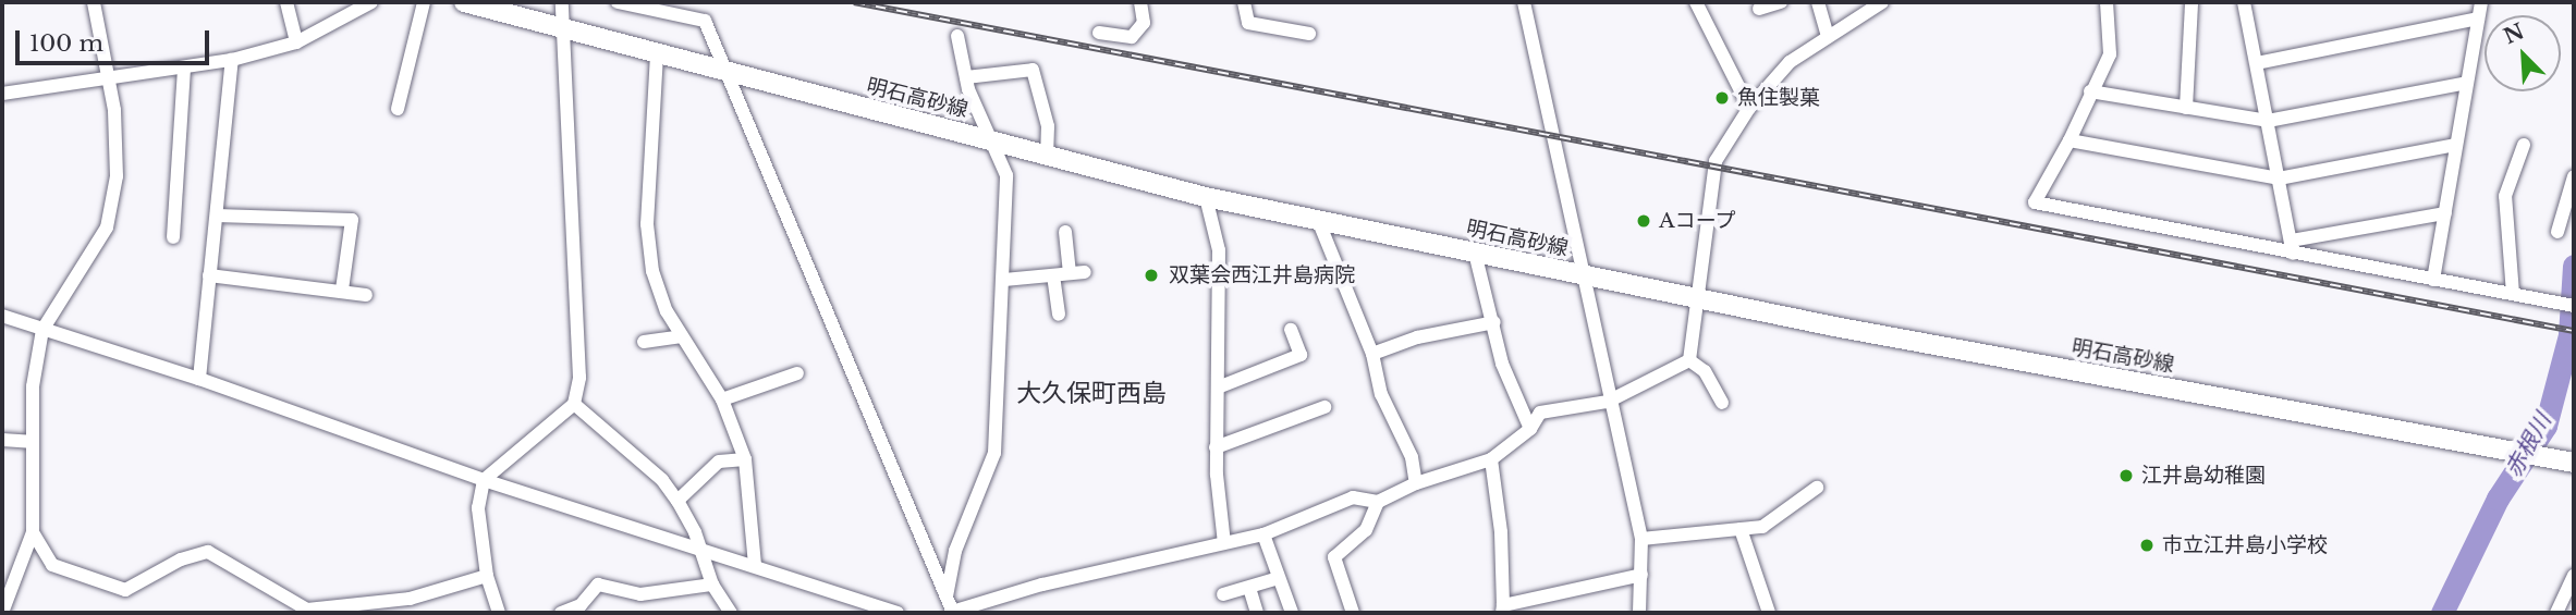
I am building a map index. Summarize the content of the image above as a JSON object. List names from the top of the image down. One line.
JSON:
{"streets":{"main road":["明石高砂線"]},"districts":["大久保町西島"],"water":["赤根川"],"places":["魚住製菓","Aコープ","双葉会西江井島病院","江井島幼稚園","市立江井島小学校"],"scale_bar":"100 m","north":"top left"}
